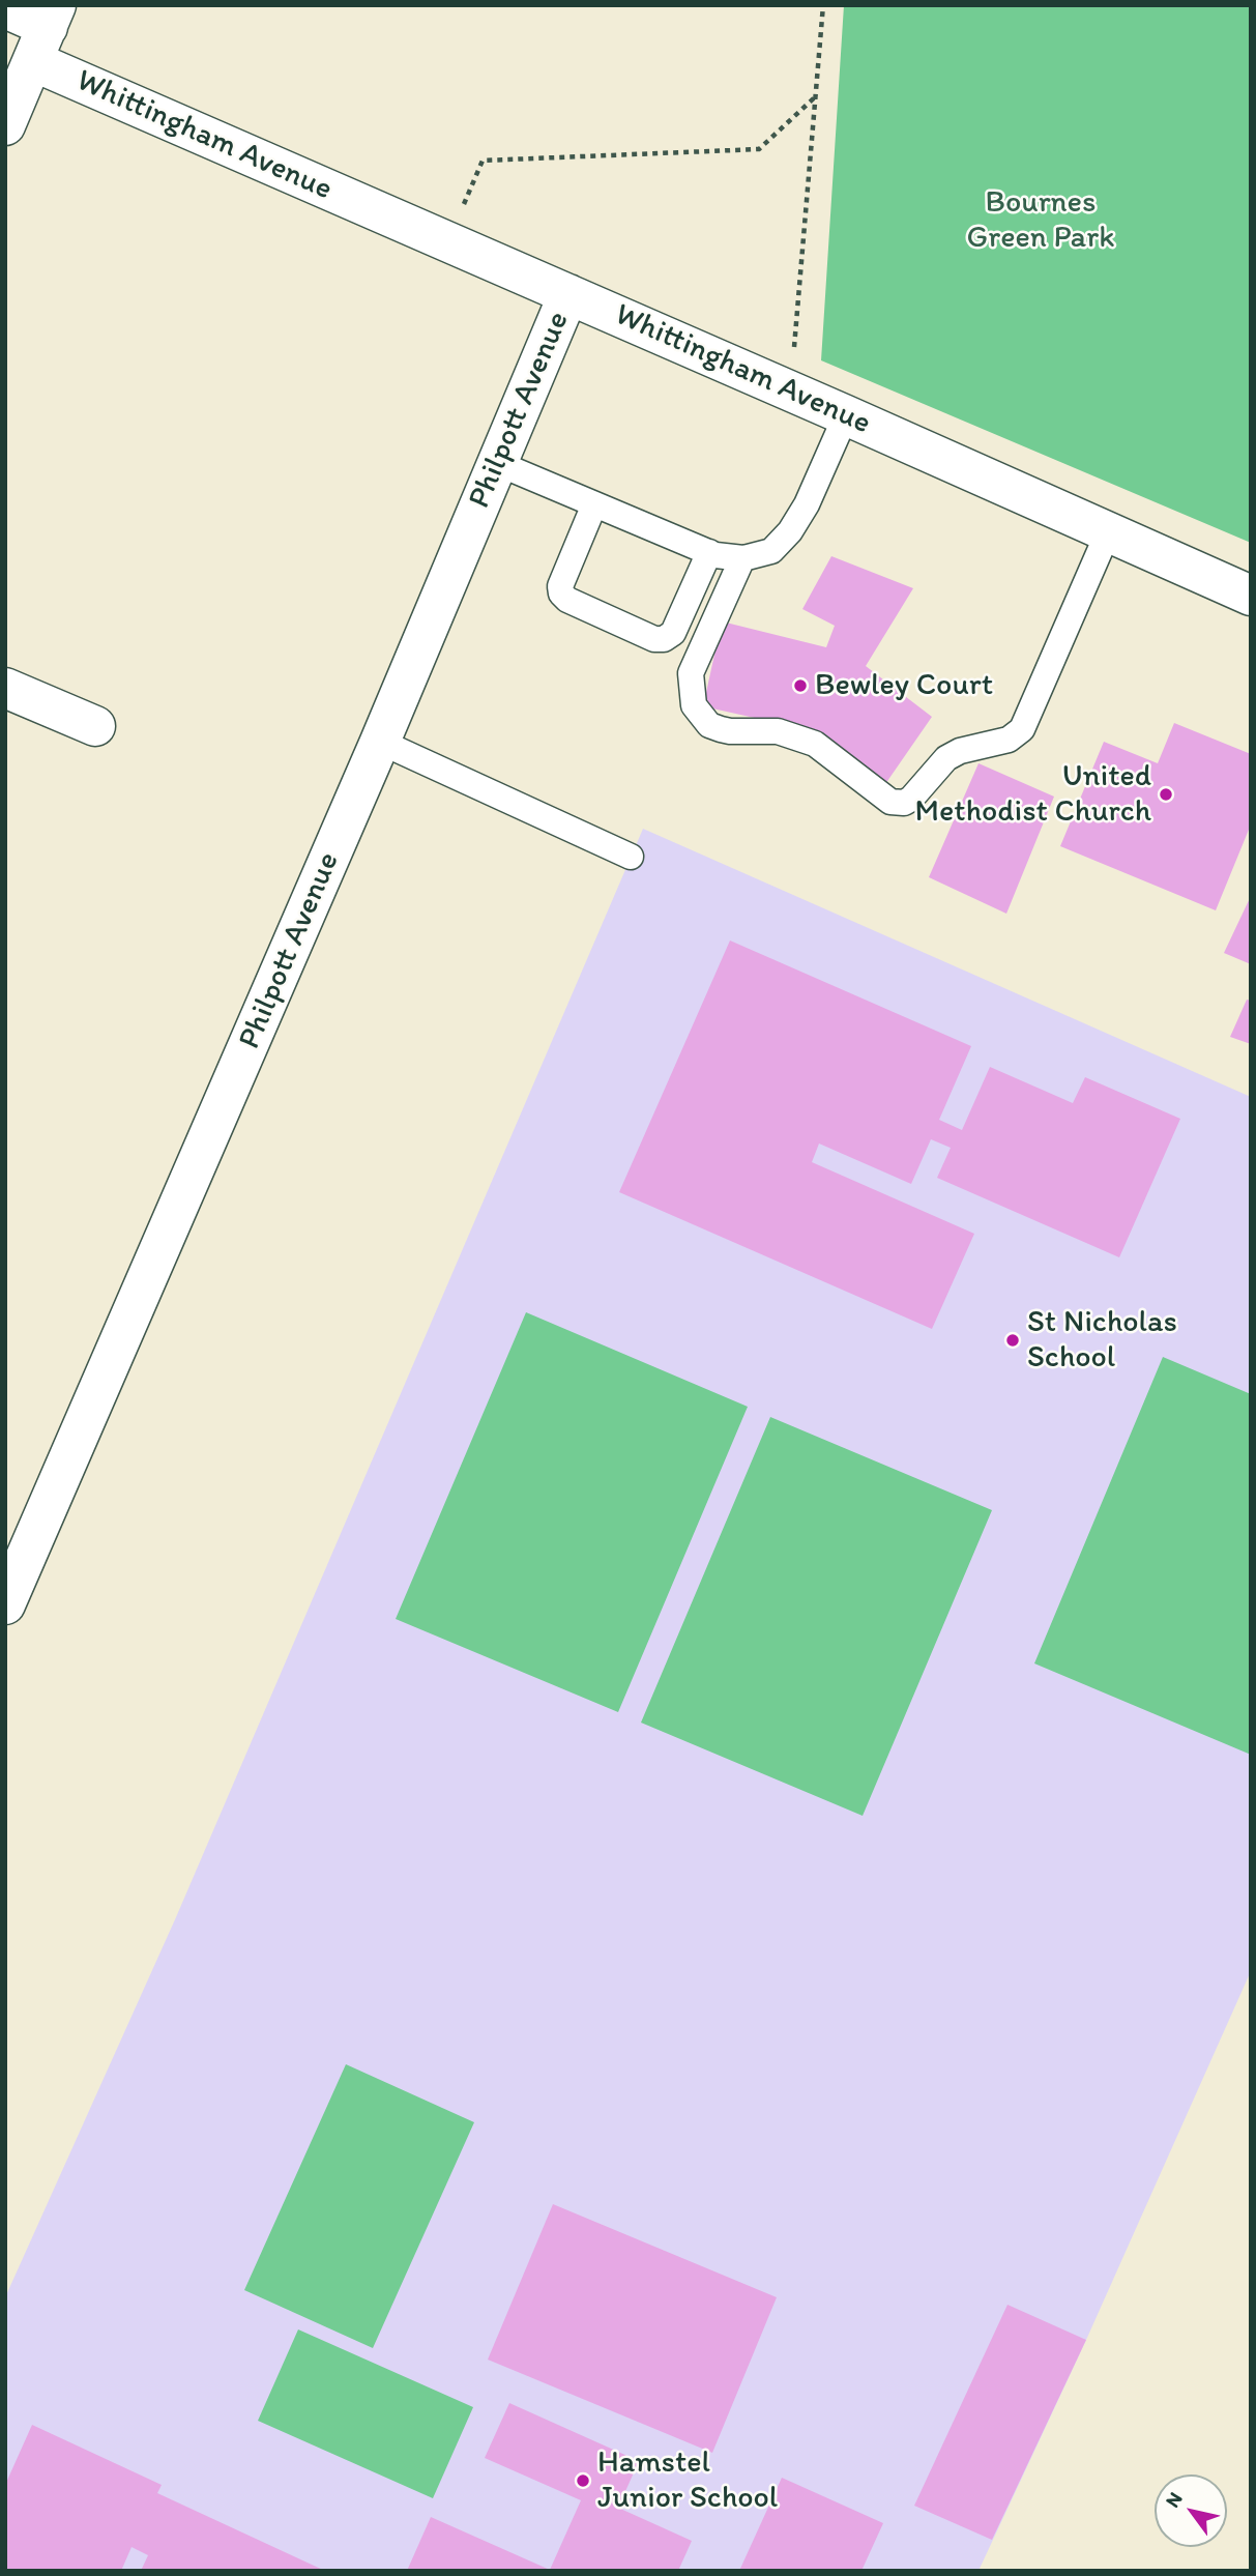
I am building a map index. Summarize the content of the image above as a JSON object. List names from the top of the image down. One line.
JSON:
{"streets":{"street":["Whittingham Avenue","Philpott Avenue"]},"crossings":[["Whittingham Avenue","Philpott Avenue"]],"parks":["Bournes Green Park"],"places":["Bewley Court","United Methodist Church","St Nicholas School","Hamstel Junior School"],"north":"top left"}
